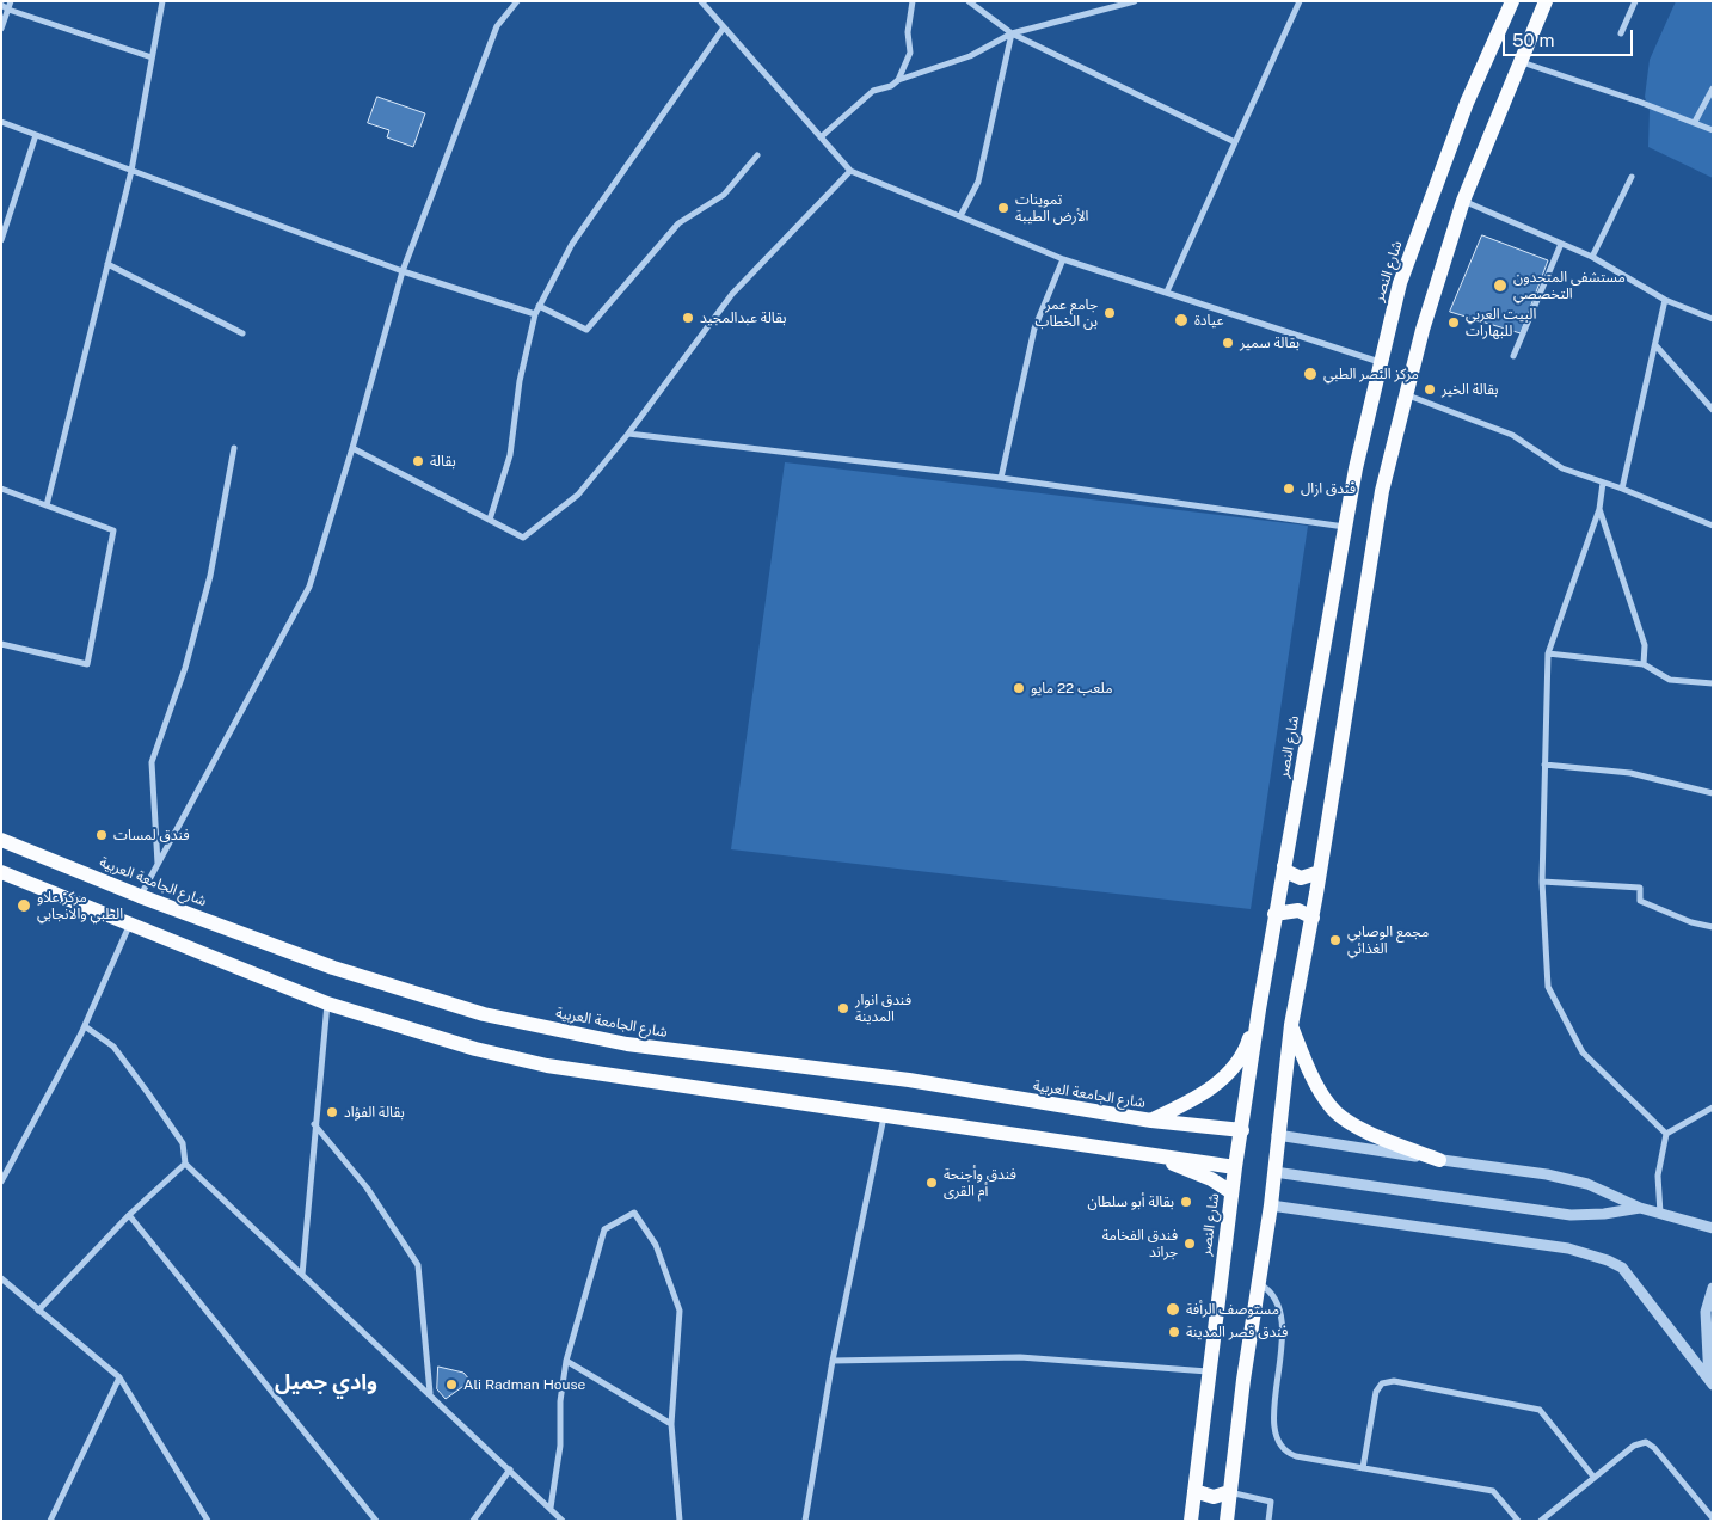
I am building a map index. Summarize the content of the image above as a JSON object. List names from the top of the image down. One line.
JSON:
{"streets":{"main road":["شارع النصر","شارع الجامعة العربية"]},"crossings":[["شارع النصر","شارع الجامعة العربية"]],"districts":["وادي جميل"],"places":["تموينات الأرض الطيبة","مستشفى المتحدون التخصصي","جامع عمر بن الخطاب","بقالة عبدالمجيد","عيادة","البيت العربي للبهارات","بقالة سمير","مركز النصر الطبي","بقالة الخير","بقالة","فندق ازال","ملعب 22 مايو","فندق لمسات","مركز علاو الطبي والانجابي","مجمع الوصابي الغذائي","فندق انوار المدينة","بقالة الفؤاد","فندق وأجنحة أم القرى","بقالة أبو سلطان","فندق الفخامة جراند","مستوصف الرأفة","فندق قصر المدينة","Ali Radman House"],"scale_bar":"50 m"}
